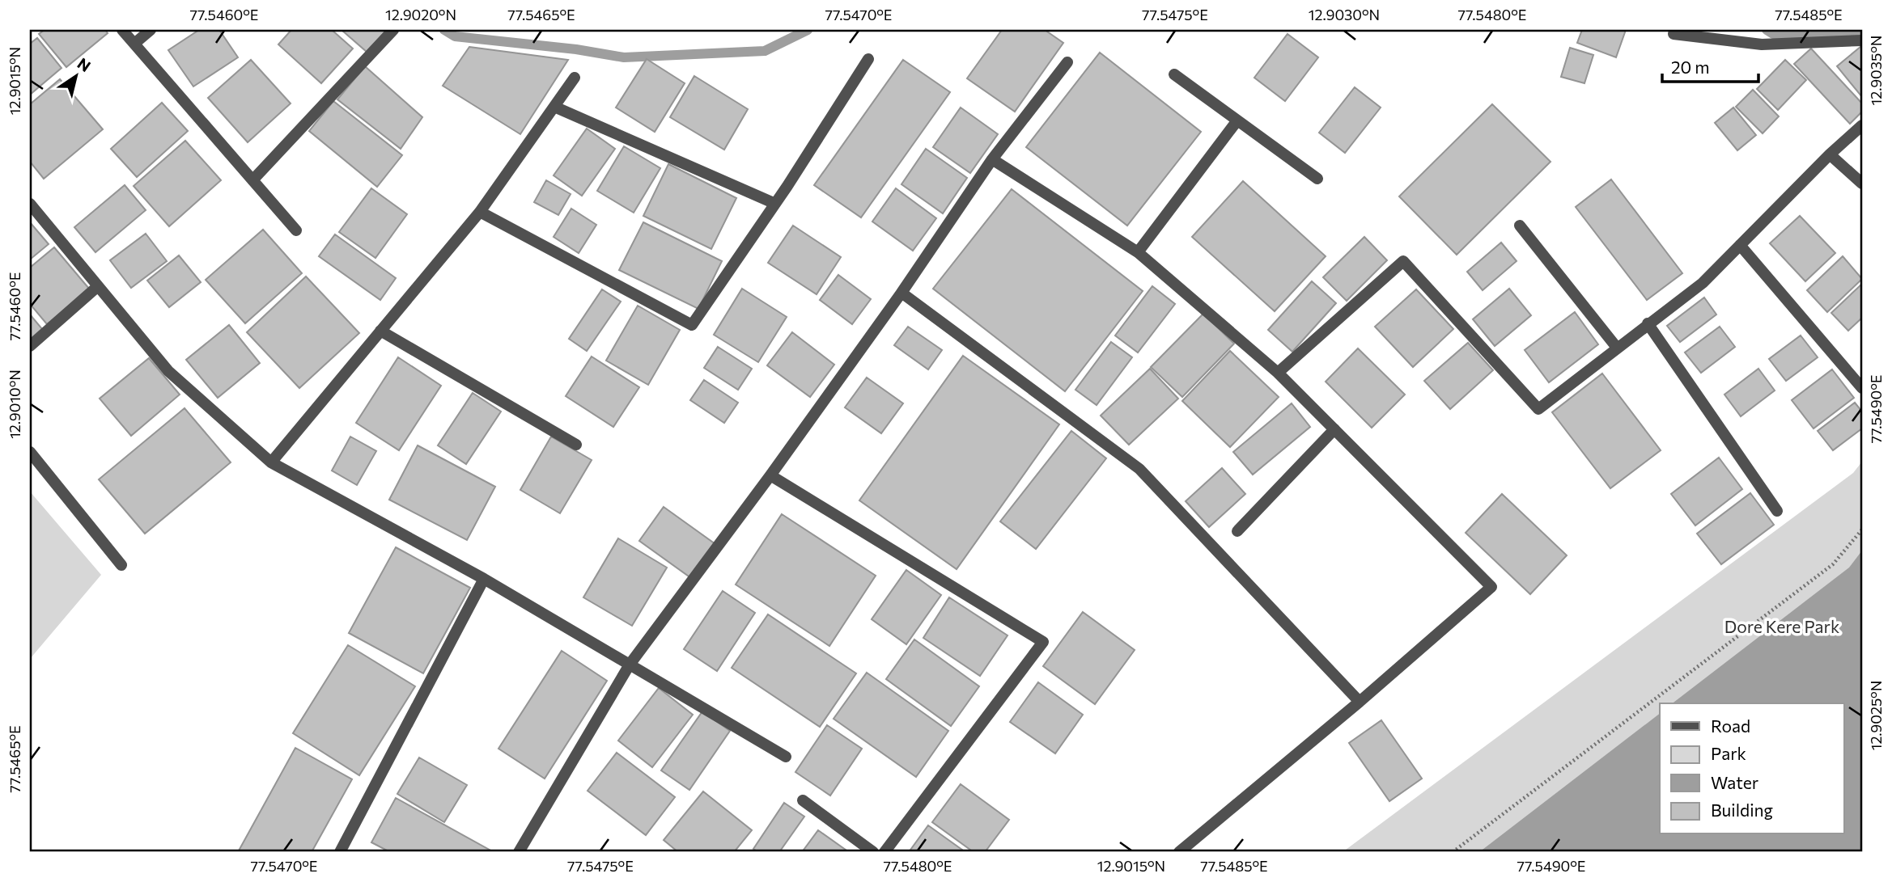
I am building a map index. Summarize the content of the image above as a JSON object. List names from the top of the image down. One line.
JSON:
{"parks":["Dore Kere Park"],"legend":["Road","Park","Water","Building"],"scale_bar":"20 m","north":"top right","coordinates":["77.5460°E","12.9020°N","77.5465°E","77.5470°E","77.5475°E","12.9030°N","77.5480°E","77.5485°E","12.9035°N","12.9015°N","12.9010°N","77.5490°E","12.9025°N"]}
